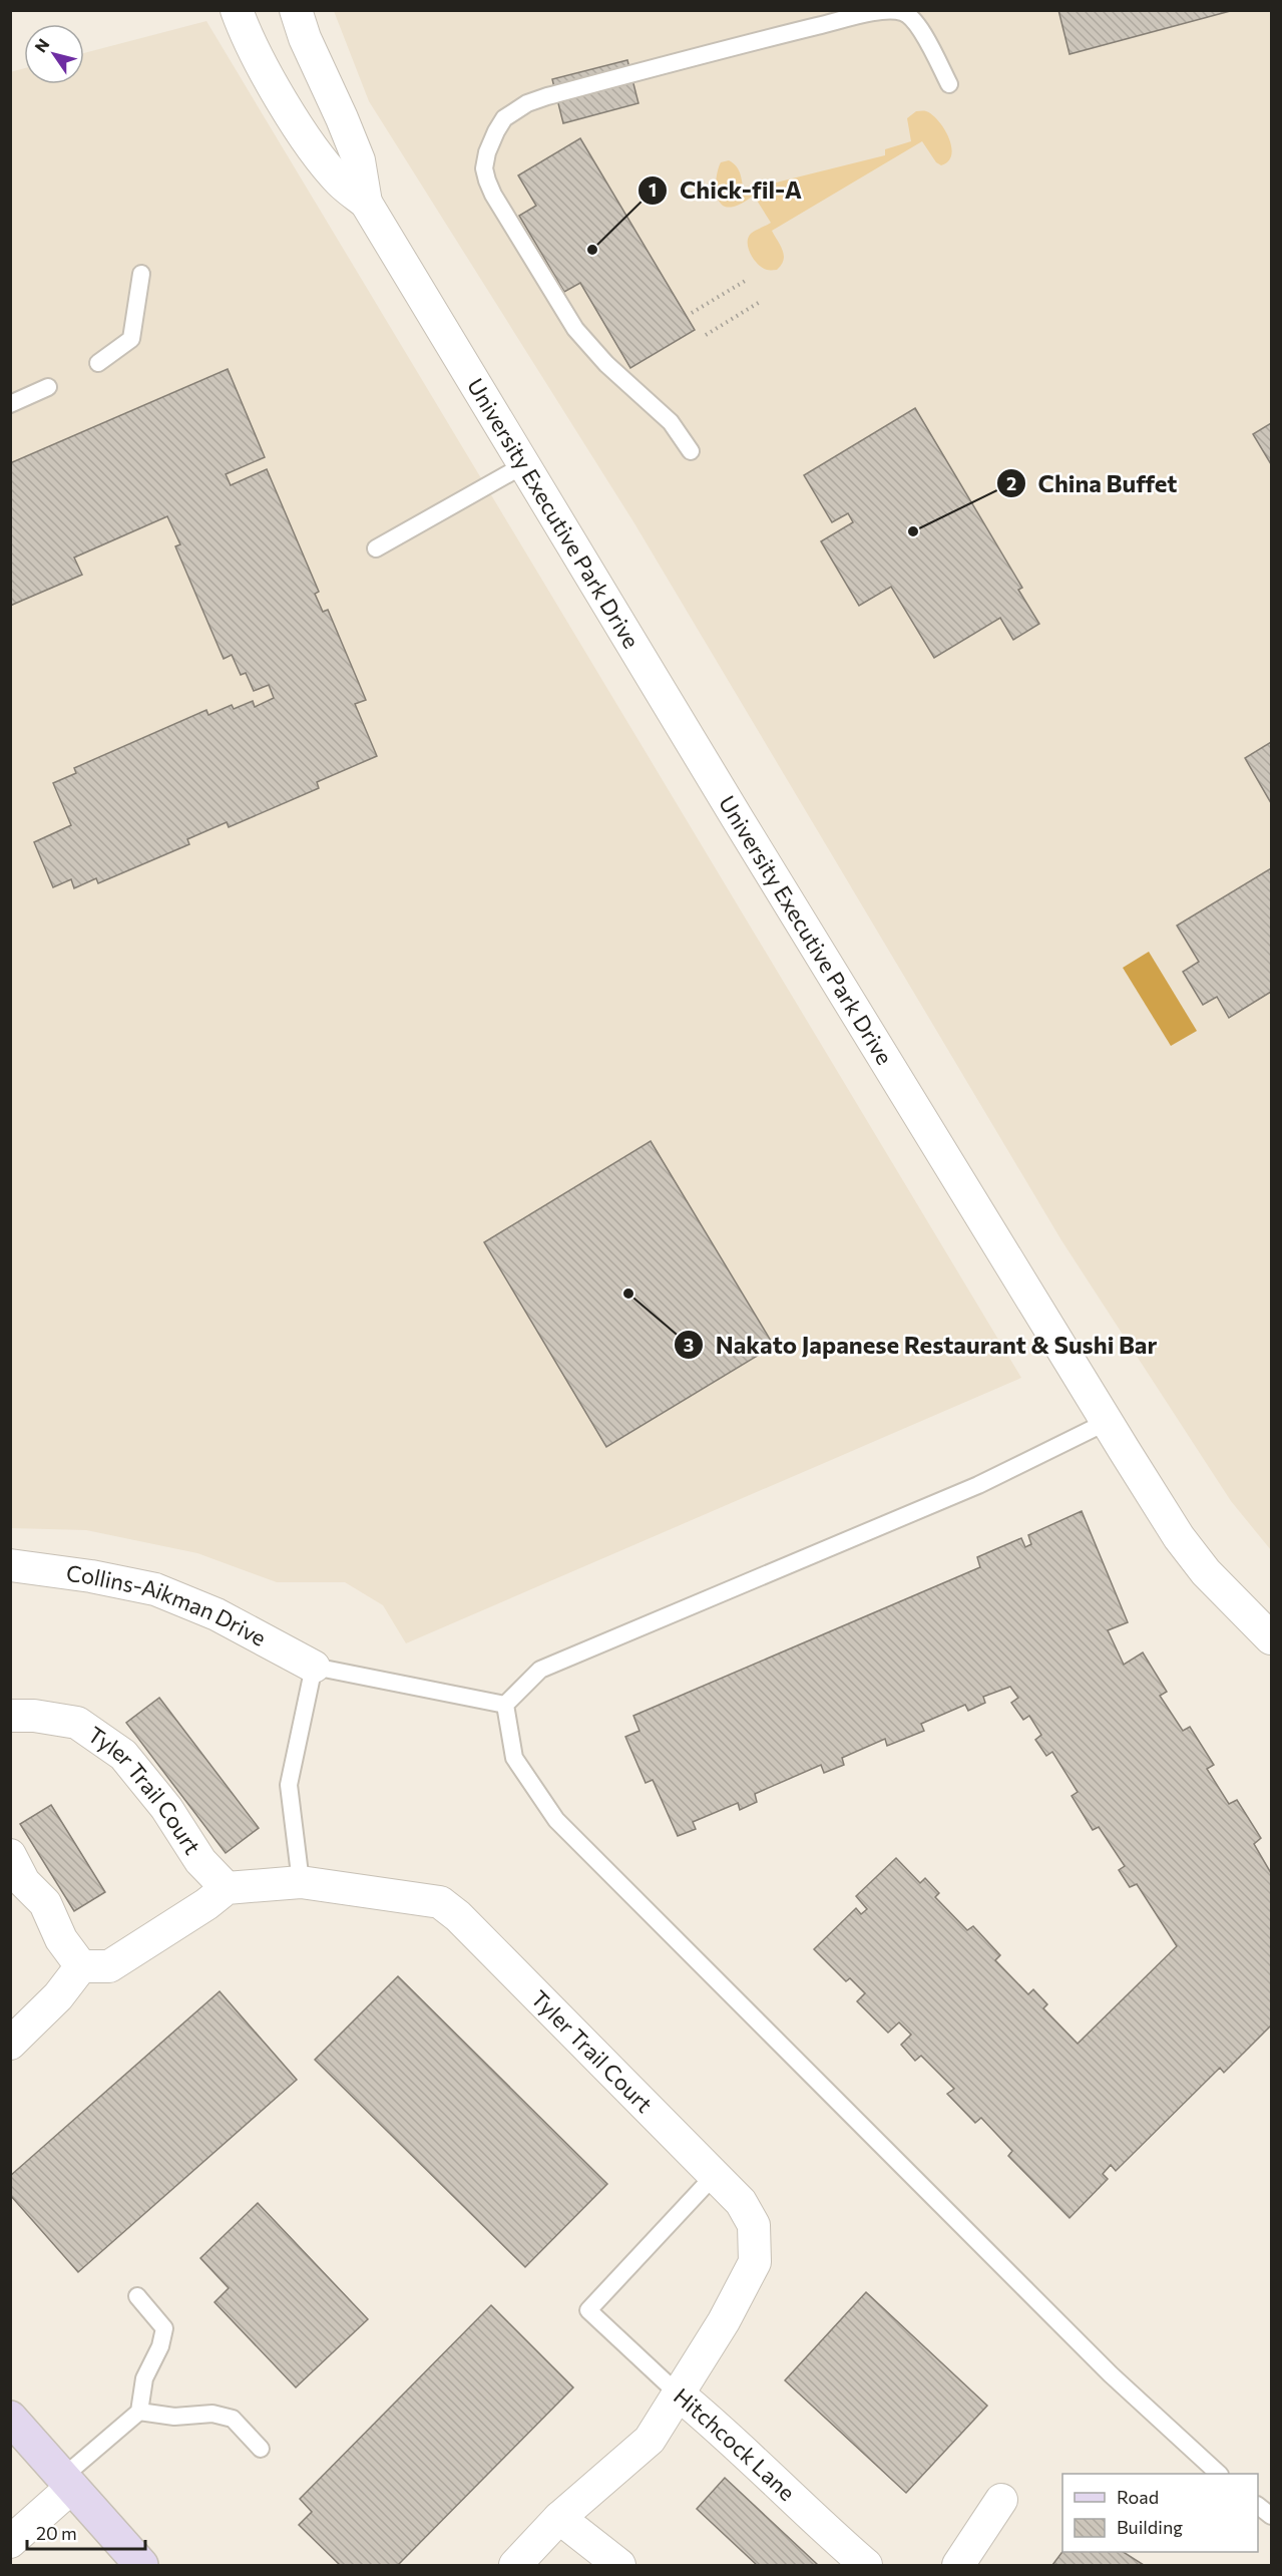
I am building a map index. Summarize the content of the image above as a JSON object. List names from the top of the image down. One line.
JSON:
{"streets":{"street":["University Executive Park Drive","Collins-Aikman Drive","Tyler Trail Court","Hitchcock Lane"]},"crossings":[["Tyler Trail Court","Hitchcock Lane"]],"places":["Chick-fil-A","China Buffet","Nakato Japanese Restaurant & Sushi Bar"],"legend":["Road","Building"],"scale_bar":"20 m","north":"top left"}
